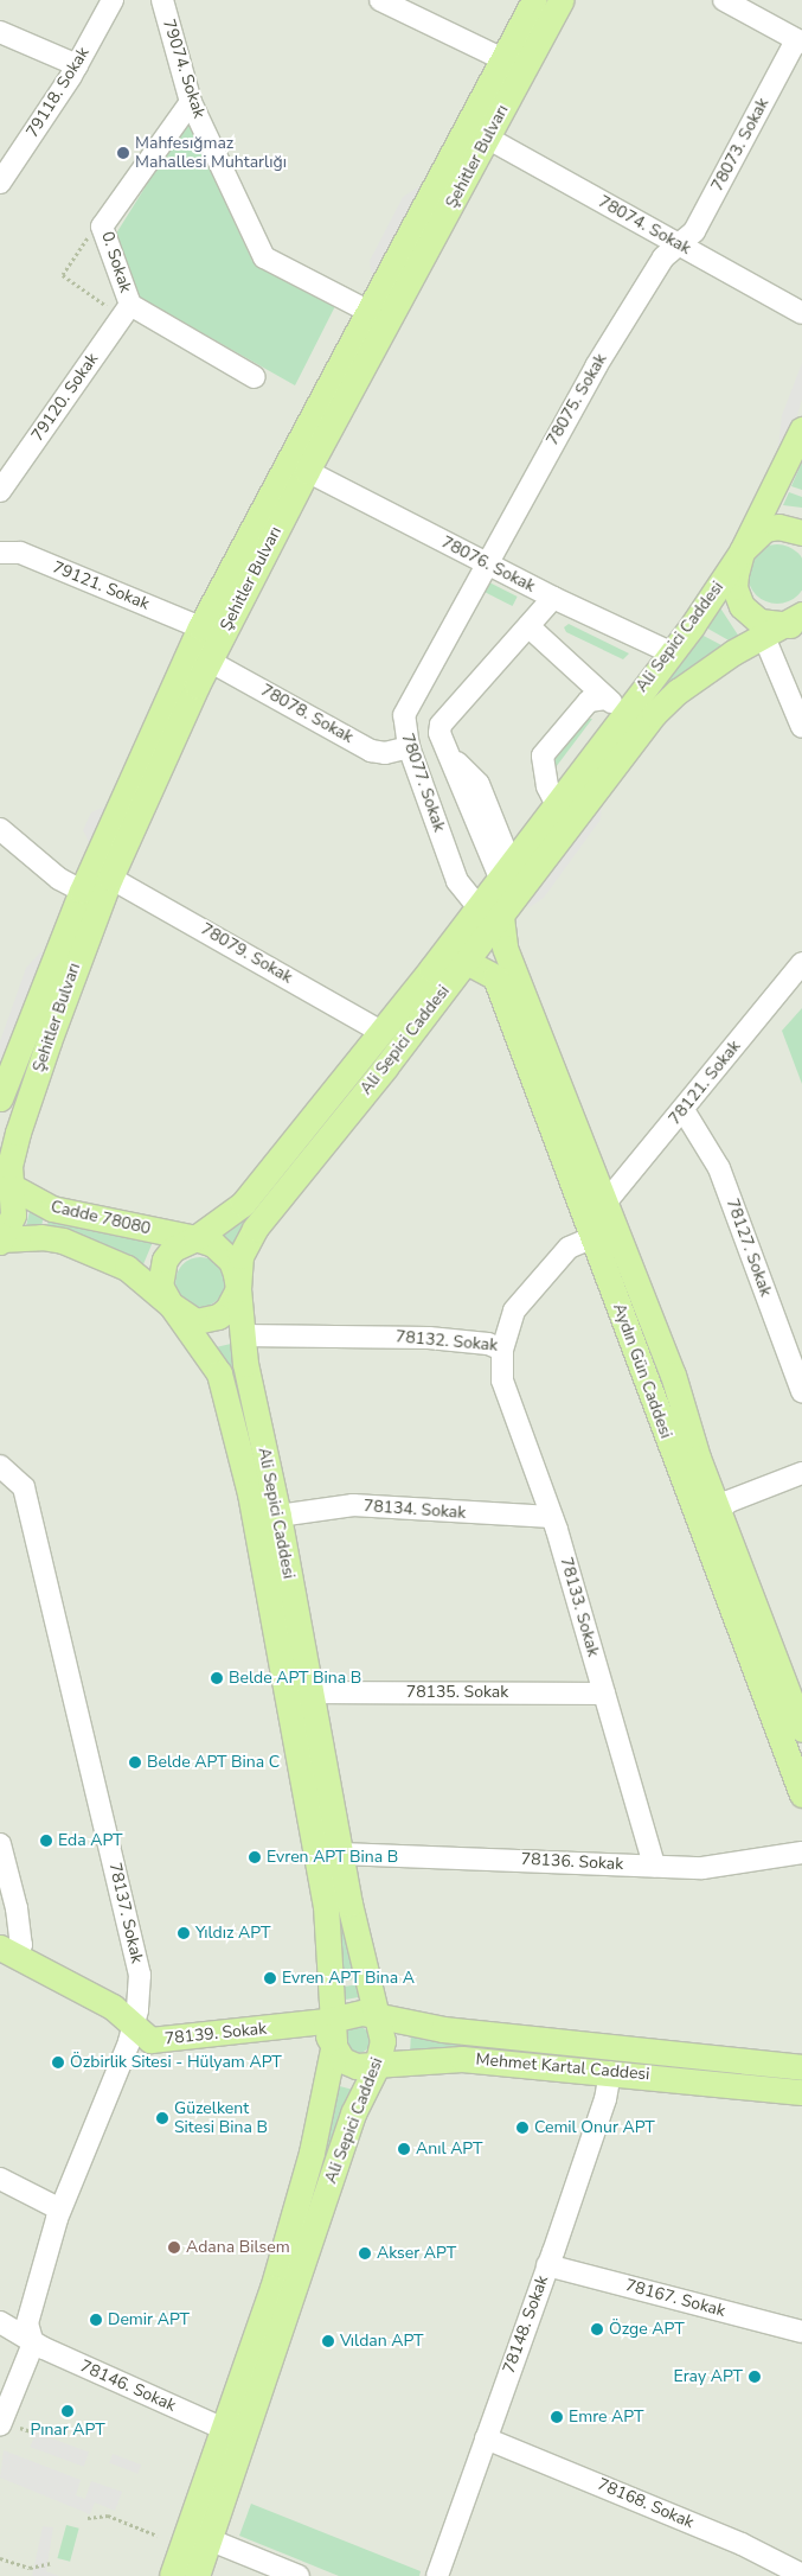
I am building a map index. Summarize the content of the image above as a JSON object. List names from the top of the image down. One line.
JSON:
{"streets":{"main road":["Şehitler Bulvarı","Ali Sepici Caddesi","Cadde 78080","Aydın Gün Caddesi","78139. Sokak","Mehmet Kartal Caddesi"],"street":["79074. Sokak","79118. Sokak","78073. Sokak","78074. Sokak","0. Sokak","79120. Sokak","78075. Sokak","78076. Sokak","79121. Sokak","78078. Sokak","78077. Sokak","78079. Sokak","78121. Sokak","78127. Sokak","78132. Sokak","78134. Sokak","78133. Sokak","78135. Sokak","78136. Sokak","78137. Sokak","78167. Sokak","78148. Sokak","78146. Sokak","78168. Sokak"]},"crossings":[["79074. Sokak","Şehitler Bulvarı"],["79074. Sokak","0. Sokak"],["78073. Sokak","78074. Sokak"],["78073. Sokak","78075. Sokak"],["Şehitler Bulvarı","78074. Sokak"],["Şehitler Bulvarı","78076. Sokak"],["Şehitler Bulvarı","79121. Sokak"],["Şehitler Bulvarı","78078. Sokak"],["Şehitler Bulvarı","78079. Sokak"],["Şehitler Bulvarı","Cadde 78080"],["78074. Sokak","78075. Sokak"],["0. Sokak","79120. Sokak"],["78075. Sokak","78076. Sokak"],["78075. Sokak","78077. Sokak"],["78076. Sokak","Ali Sepici Caddesi"],["78076. Sokak","78077. Sokak"],["Ali Sepici Caddesi","78077. Sokak"],["Ali Sepici Caddesi","78079. Sokak"],["Ali Sepici Caddesi","Cadde 78080"],["Ali Sepici Caddesi","78132. Sokak"],["Ali Sepici Caddesi","Aydın Gün Caddesi"],["Ali Sepici Caddesi","78134. Sokak"],["Ali Sepici Caddesi","78135. Sokak"],["Ali Sepici Caddesi","78136. Sokak"],["Ali Sepici Caddesi","78139. Sokak"],["Ali Sepici Caddesi","Mehmet Kartal Caddesi"],["Ali Sepici Caddesi","78146. Sokak"],["78078. Sokak","78077. Sokak"],["78121. Sokak","78127. Sokak"],["78121. Sokak","Aydın Gün Caddesi"],["78132. Sokak","Aydın Gün Caddesi"],["78132. Sokak","78133. Sokak"],["78134. Sokak","78133. Sokak"],["78133. Sokak","78135. Sokak"],["78133. Sokak","78136. Sokak"],["78137. Sokak","78139. Sokak"],["78137. Sokak","78146. Sokak"],["78139. Sokak","Mehmet Kartal Caddesi"],["Mehmet Kartal Caddesi","78148. Sokak"],["78167. Sokak","78148. Sokak"],["78148. Sokak","78168. Sokak"]],"places":["Mahfesığmaz Mahallesi Muhtarlığı","Belde APT Bina B","Belde APT Bina C","Eda APT","Evren APT Bina B","Yıldız APT","Evren APT Bina A","Özbirlik Sitesi - Hülyam APT","Güzelkent Sitesi Bina B","Cemil Onur APT","Anıl APT","Adana Bilsem","Akser APT","Demir APT","Özge APT","Vıldan APT","Eray APT","Pınar APT","Emre APT"]}
